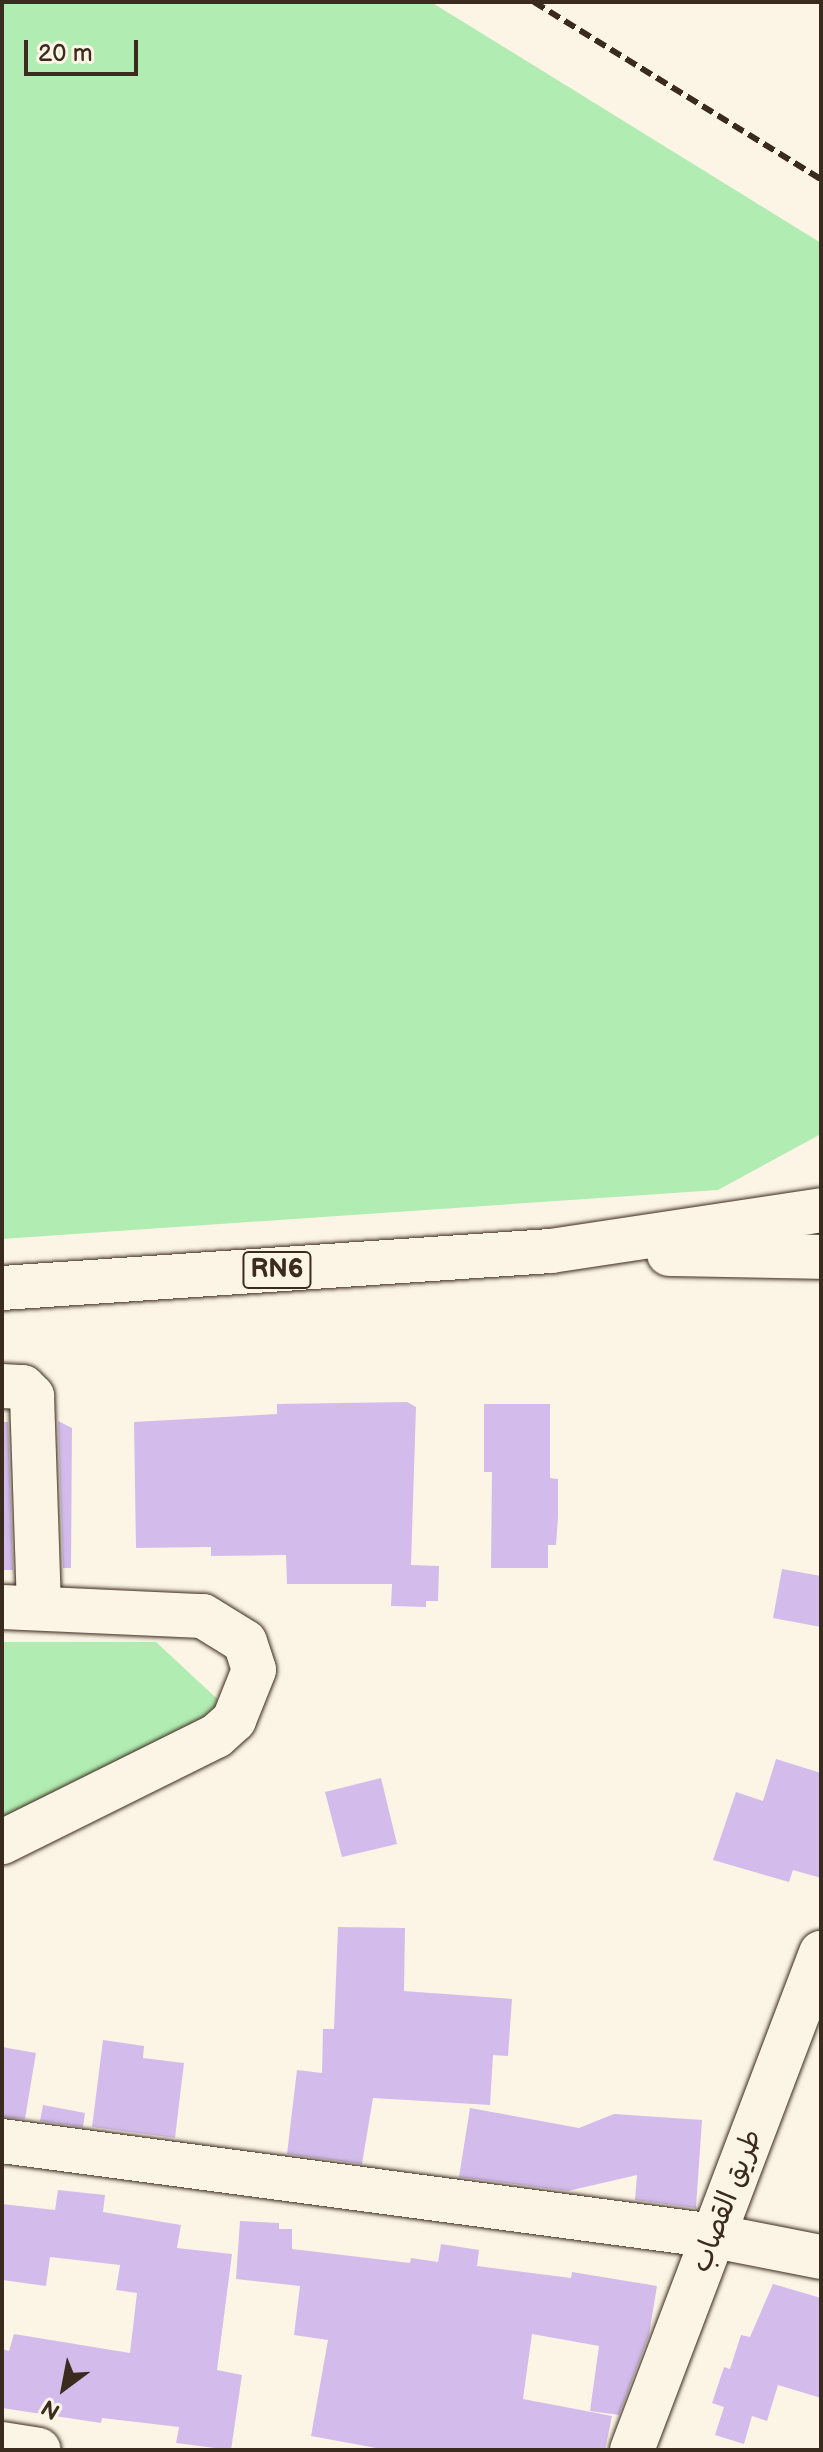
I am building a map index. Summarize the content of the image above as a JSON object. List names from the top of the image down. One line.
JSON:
{"streets":{"street":["RN6","طريق القصاب"]},"scale_bar":"20 m","north":"bottom left"}
